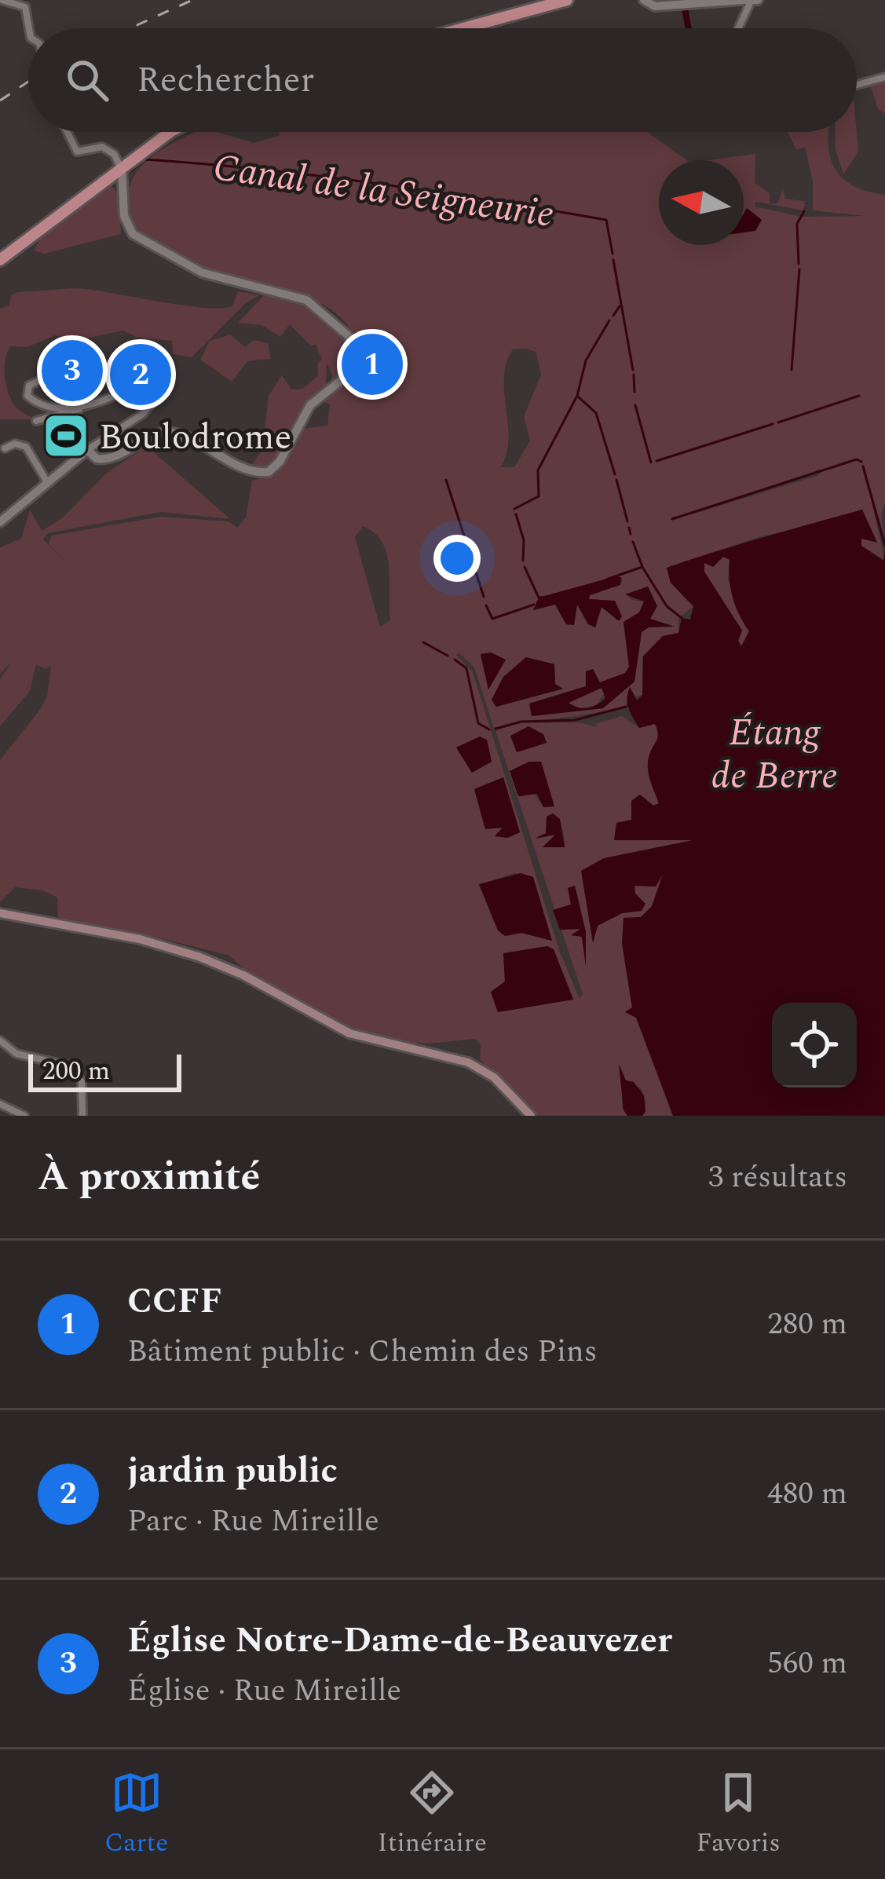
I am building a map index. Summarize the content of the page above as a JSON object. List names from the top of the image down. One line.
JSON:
{"water":["Canal de la Seigneurie","Étang de Berre"],"places":{"sports":["Boulodrome"]},"scale_bar":"200 m","north":"left","page":{"search":"Rechercher","pins":["1","3","2"],"scale":"200 m","heading":["À proximité","3 résultats"],"list":[{"mark":"1","name":"CCFF","note":"Bâtiment public · Chemin des Pins","value":"280 m"},{"mark":"2","name":"jardin public","note":"Parc · Rue Mireille","value":"480 m"},{"mark":"3","name":"Église Notre-Dame-de-Beauvezer","note":"Église · Rue Mireille","value":"560 m"}],"nav":["Carte","Itinéraire","Favoris"]}}
